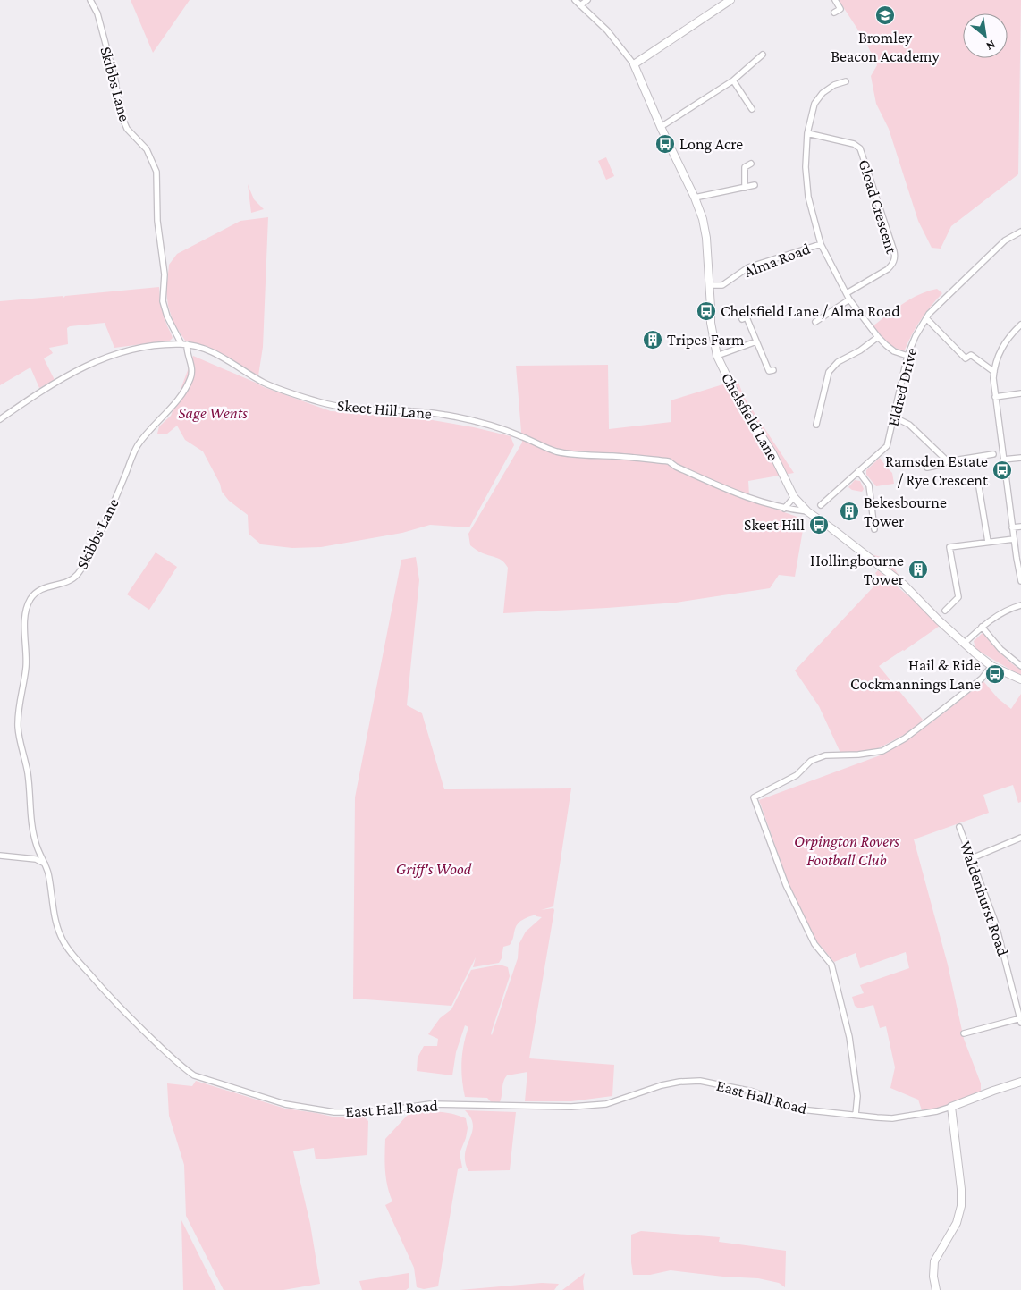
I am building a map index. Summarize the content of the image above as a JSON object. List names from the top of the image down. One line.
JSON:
{"streets":{"street":["Skibbs Lane","Gload Crescent","Alma Road","Eldred Drive","Skeet Hill Lane","Chelsfield Lane","Waldenhurst Road","East Hall Road"]},"crossings":[["Skibbs Lane","Skeet Hill Lane"],["Skibbs Lane","East Hall Road"],["Alma Road","Chelsfield Lane"],["Skeet Hill Lane","Chelsfield Lane"]],"parks":["Sage Wents","Orpington Rovers Football Club","Griff's Wood"],"places":{"school or university":["Bromley Beacon Academy"],"bus stop":["Long Acre","Chelsfield Lane / Alma Road","Ramsden Estate / Rye Crescent","Skeet Hill","Hail & Ride Cockmannings Lane"],"building":["Tripes Farm","Bekesbourne Tower","Hollingbourne Tower"]},"north":"bottom right"}
